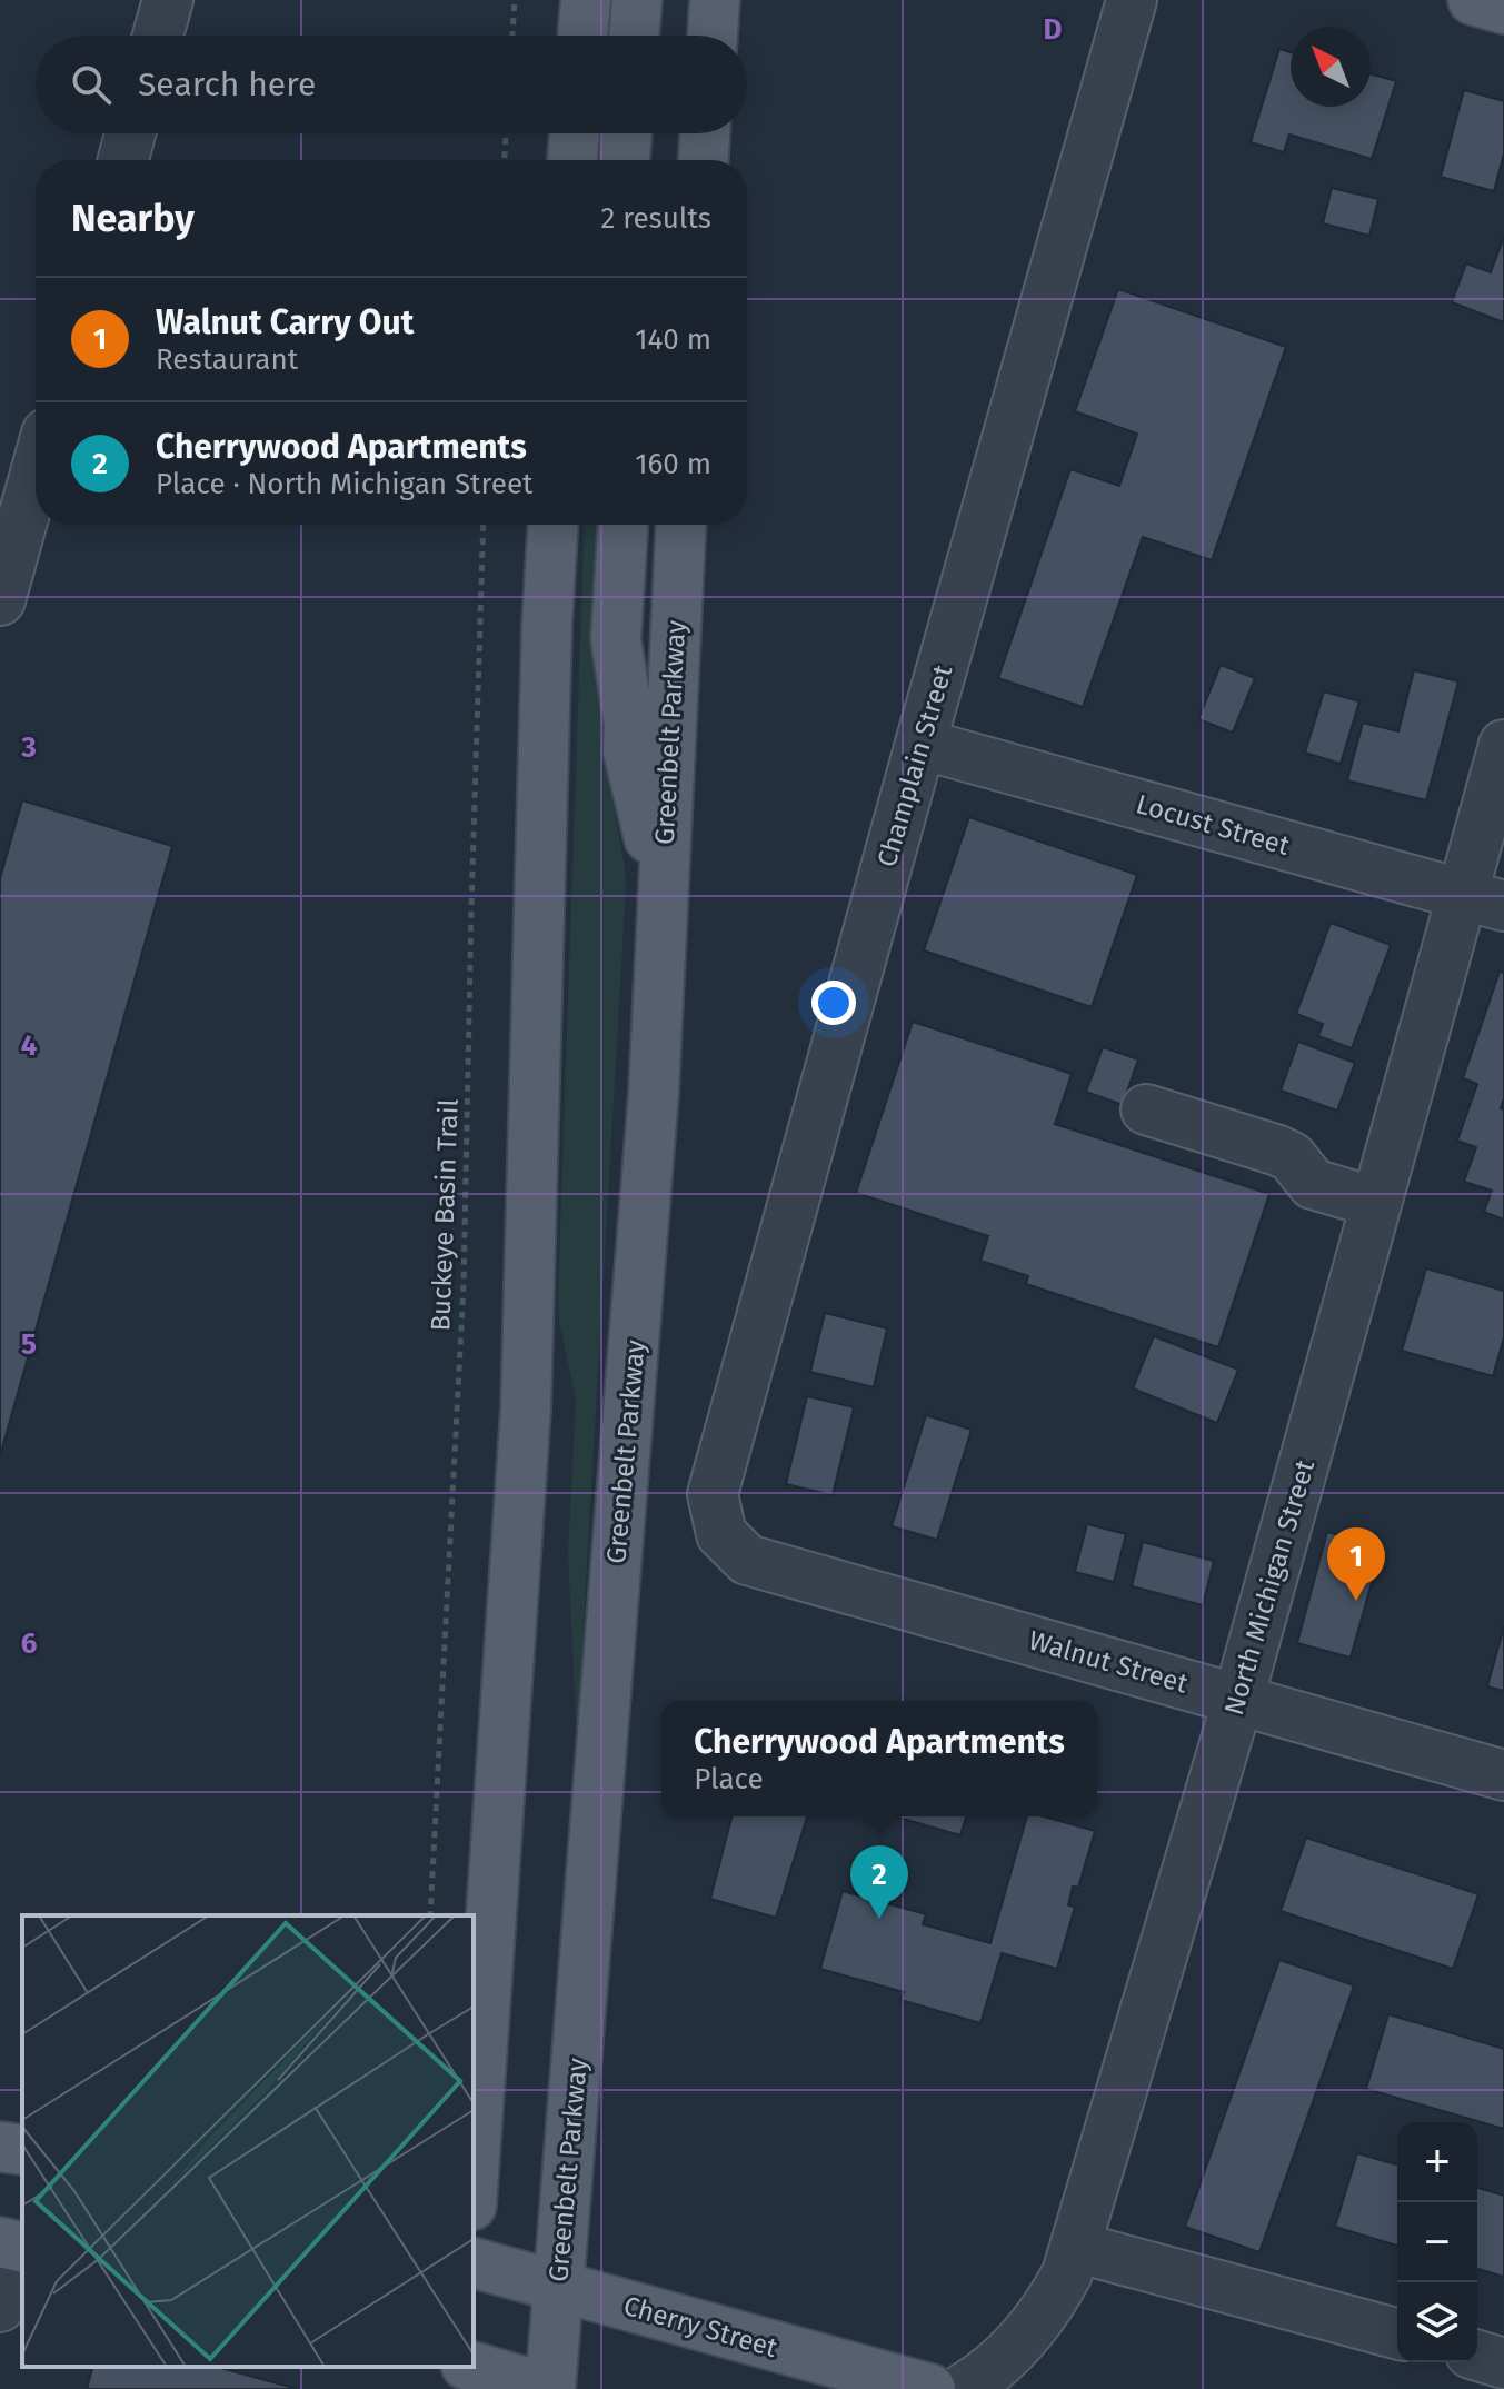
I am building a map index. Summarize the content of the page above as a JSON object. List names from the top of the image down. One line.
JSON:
{"streets":{"main road":["Greenbelt Parkway","Cherry Street"],"street":["Champlain Street","Locust Street","North Michigan Street","Walnut Street"],"path":["Buckeye Basin Trail"]},"crossings":[["Greenbelt Parkway","Cherry Street"],["Champlain Street","Locust Street"],["Champlain Street","Walnut Street"],["Locust Street","North Michigan Street"],["North Michigan Street","Walnut Street"]],"north":"top left","page":{"search":"Search here","heading":["Nearby","2 results"],"list":[{"mark":"1","name":"Walnut Carry Out","note":"Restaurant","value":"140 m"},{"mark":"2","name":"Cherrywood Apartments","note":"Place · North Michigan Street","value":"160 m"}],"pins":["1","2"],"popup":["Cherrywood Apartments","Place"],"map_buttons":["+","−"]},"grid":{"columns":["D"],"rows":["3","4","5","6"]}}
